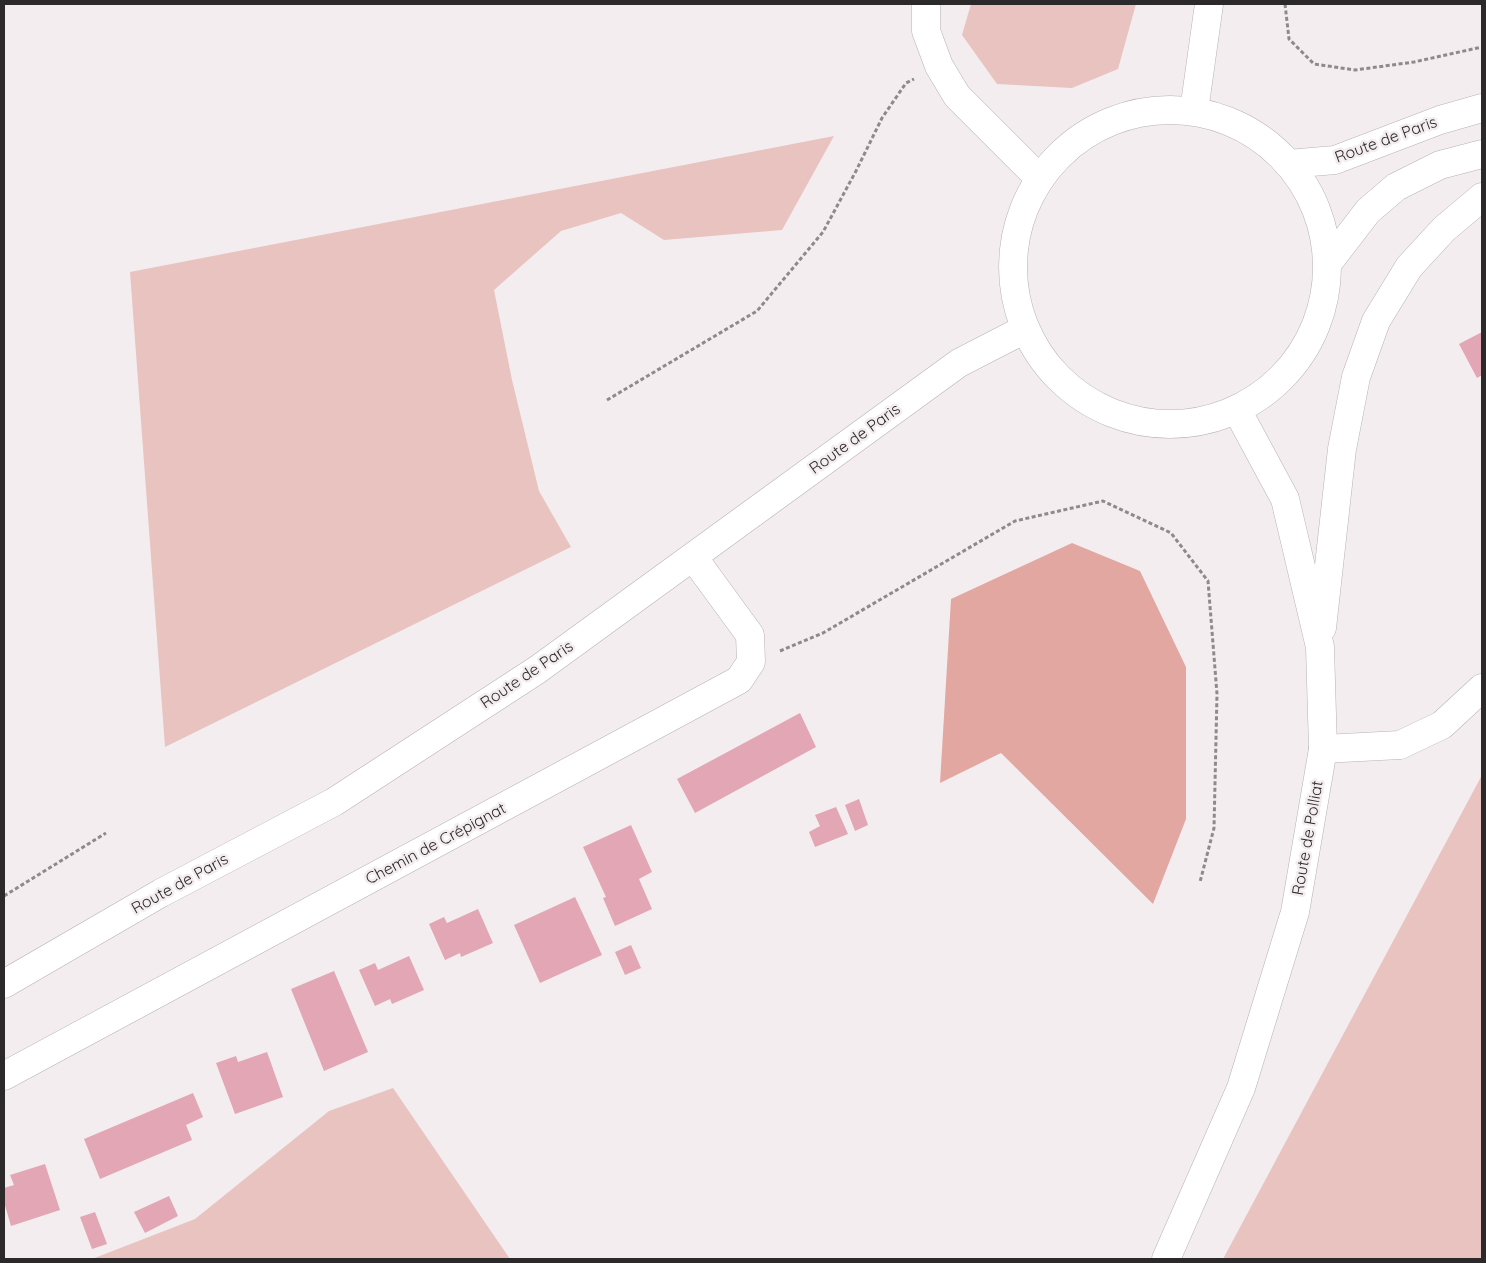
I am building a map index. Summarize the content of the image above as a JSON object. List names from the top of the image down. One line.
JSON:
{"streets":{"main road":["Route de Paris","Route de Polliat","Chemin de Crépignat"]}}
